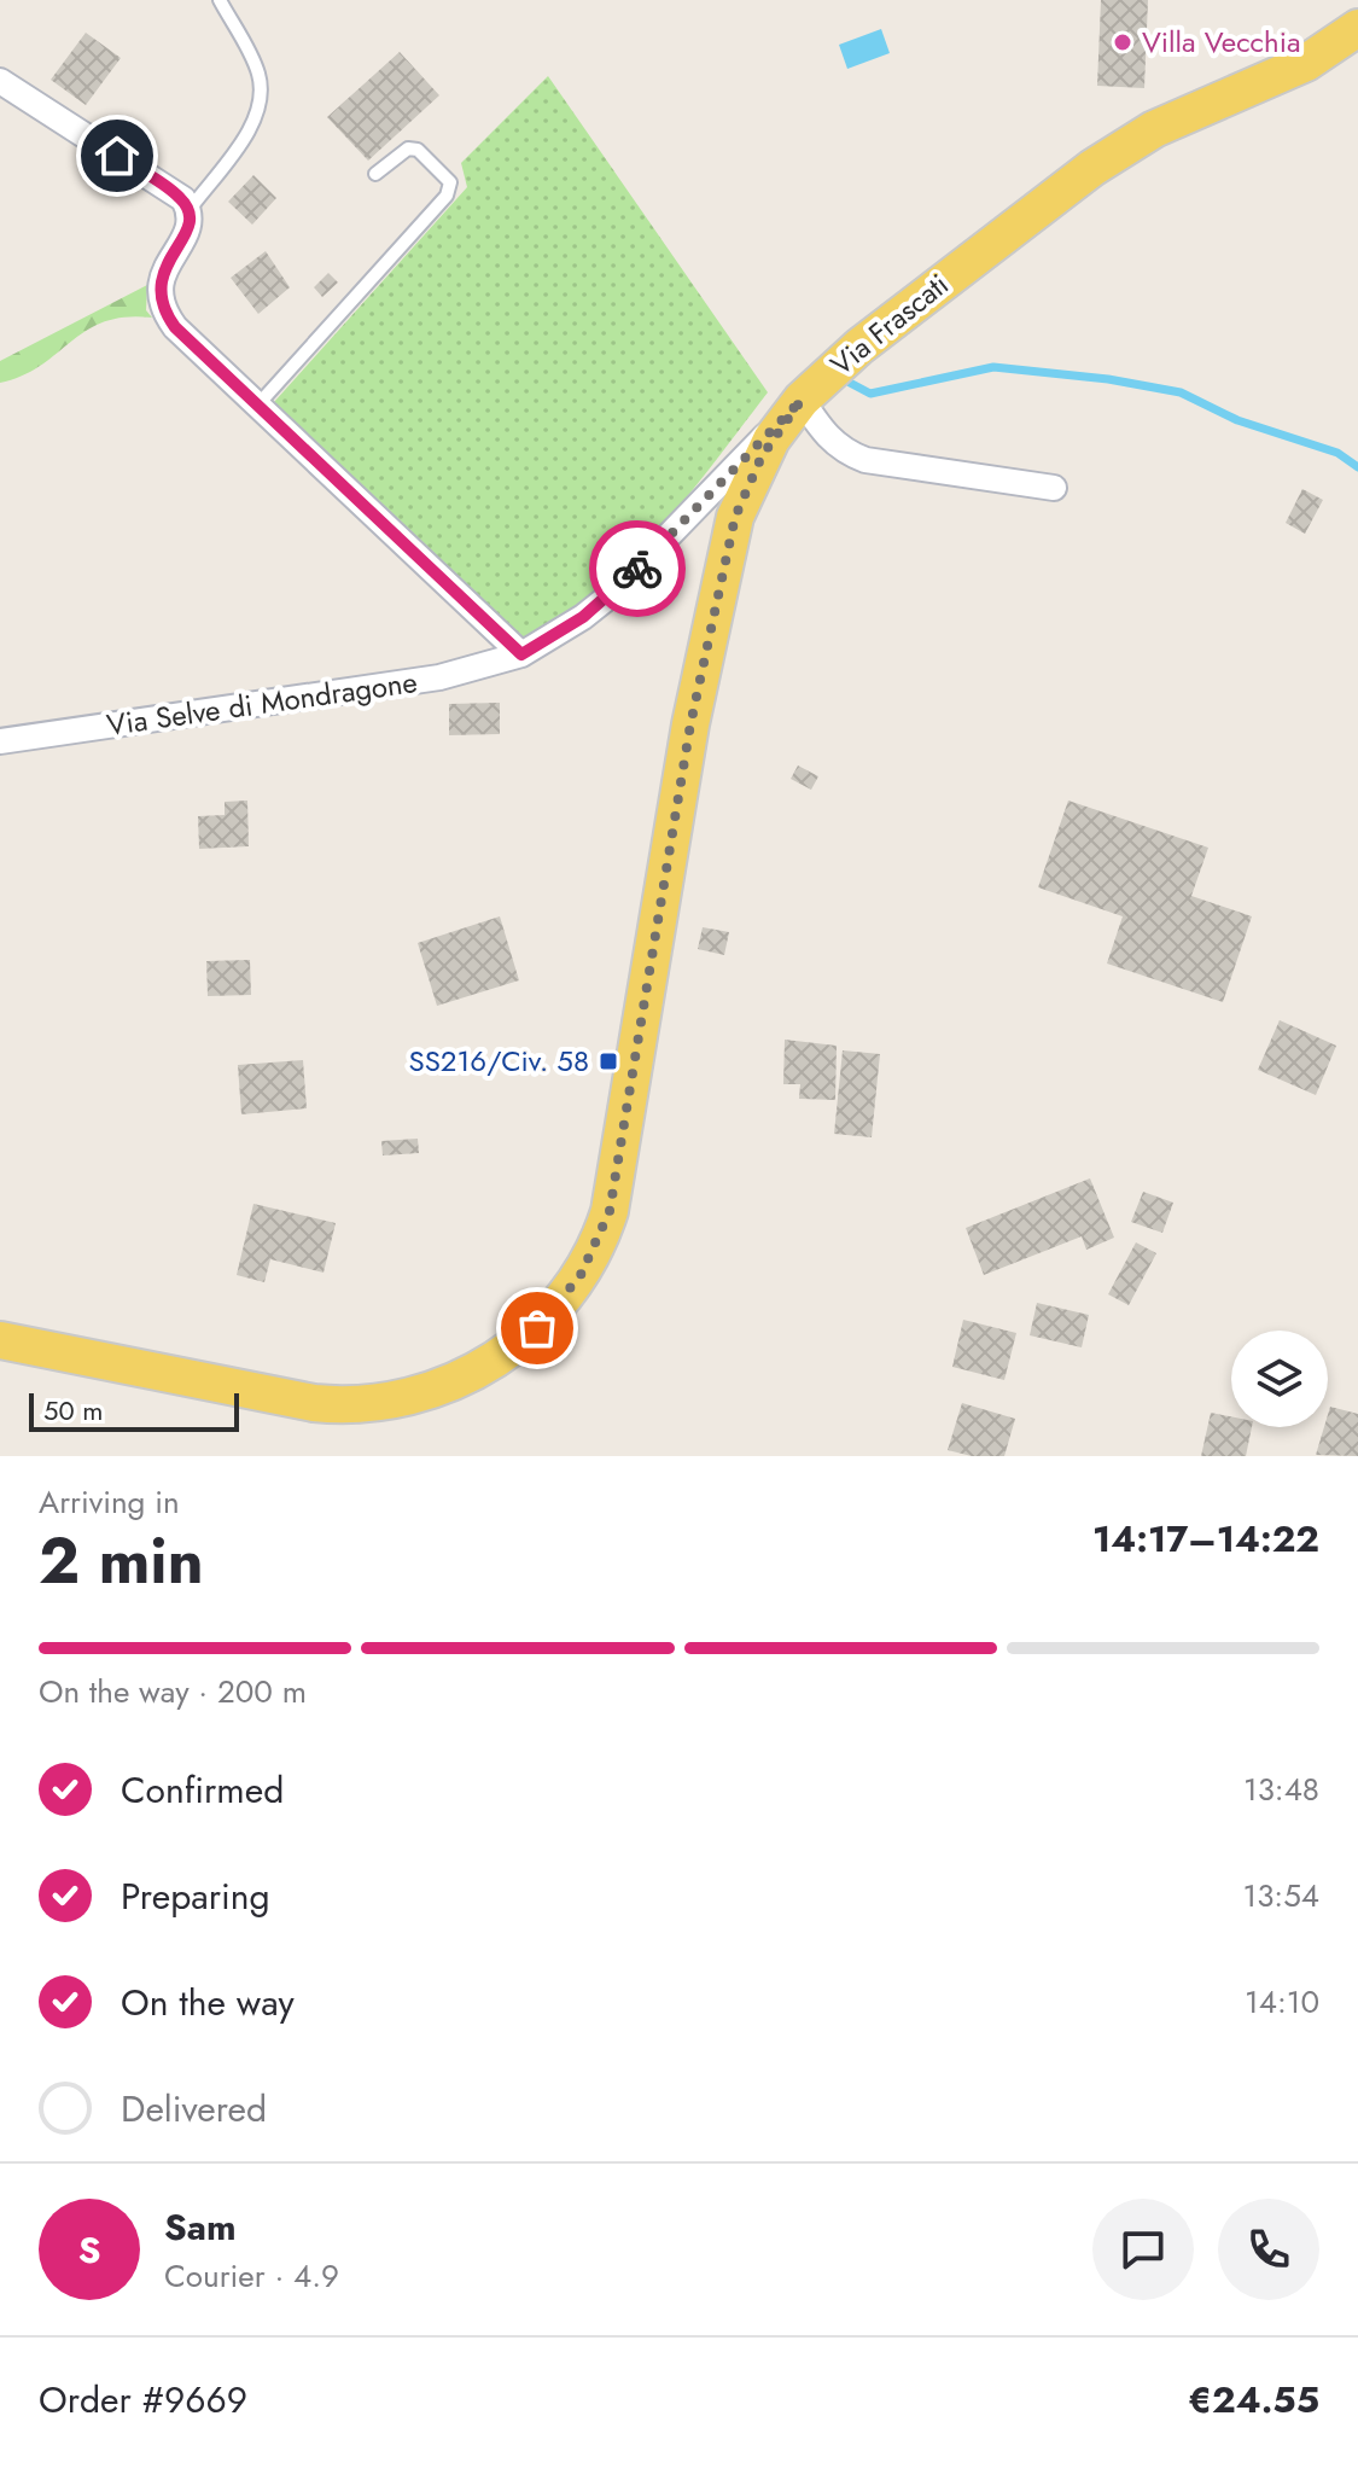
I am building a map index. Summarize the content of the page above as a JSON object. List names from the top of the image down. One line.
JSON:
{"streets":{"main road":["Via Frascati"],"street":["Via Selve di Mondragone"]},"crossings":[["Via Frascati","Via Selve di Mondragone"]],"places":{"other":["Villa Vecchia"],"transit":["SS216/Civ. 58"]},"scale_bar":"50 m","page":{"scale":"50 m","heading":["2 min","Arriving in","14:17–14:22"],"panel":["Sam","Courier · 4.9","Order #9669","€24.55"],"bar":"On the way · 200 m","list":[["Confirmed","13:48"],["Preparing","13:54"],["On the way","14:10"],"Delivered"],"round":"S"}}
